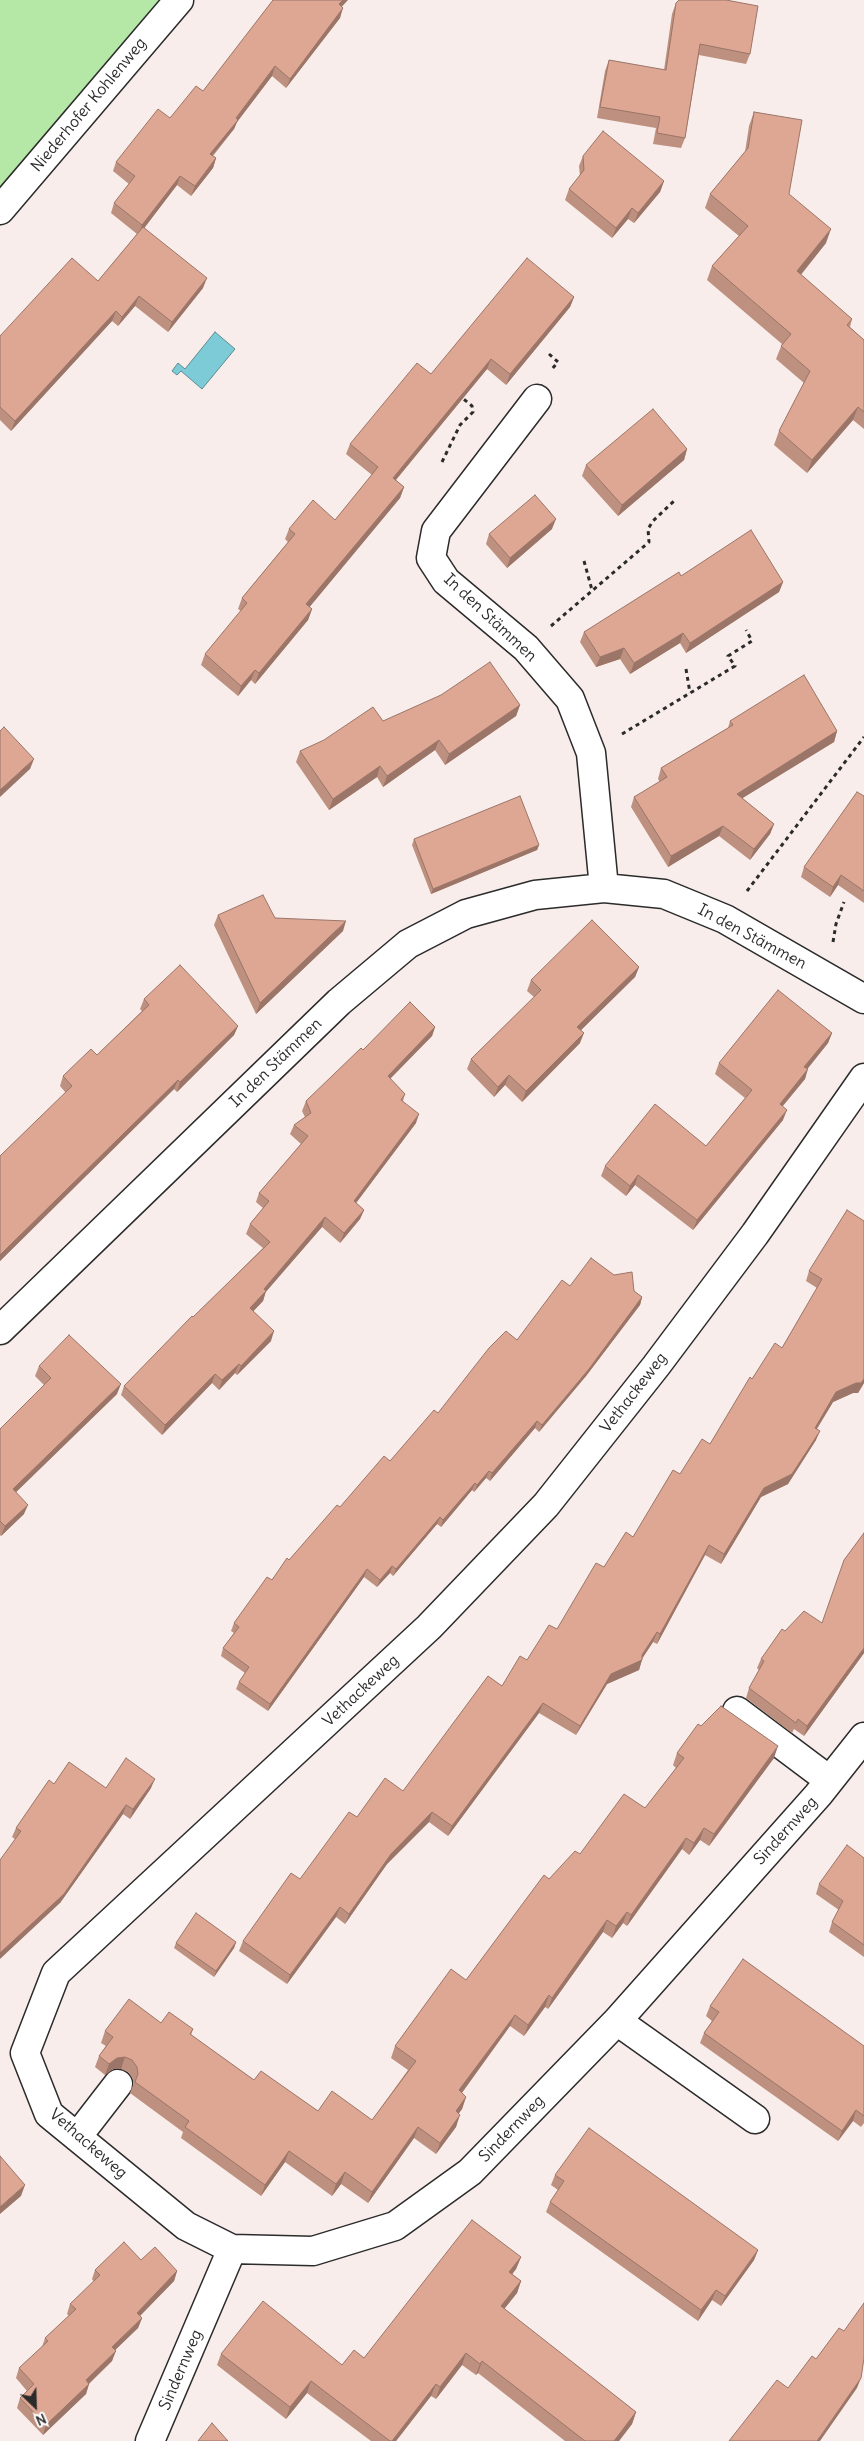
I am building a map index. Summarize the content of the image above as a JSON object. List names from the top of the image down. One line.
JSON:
{"streets":{"street":["Niederhofer Kohlenweg","In den Stämmen","Vethackeweg","Sindernweg"]},"crossings":[["Vethackeweg","Sindernweg"]],"north":"bottom right"}
